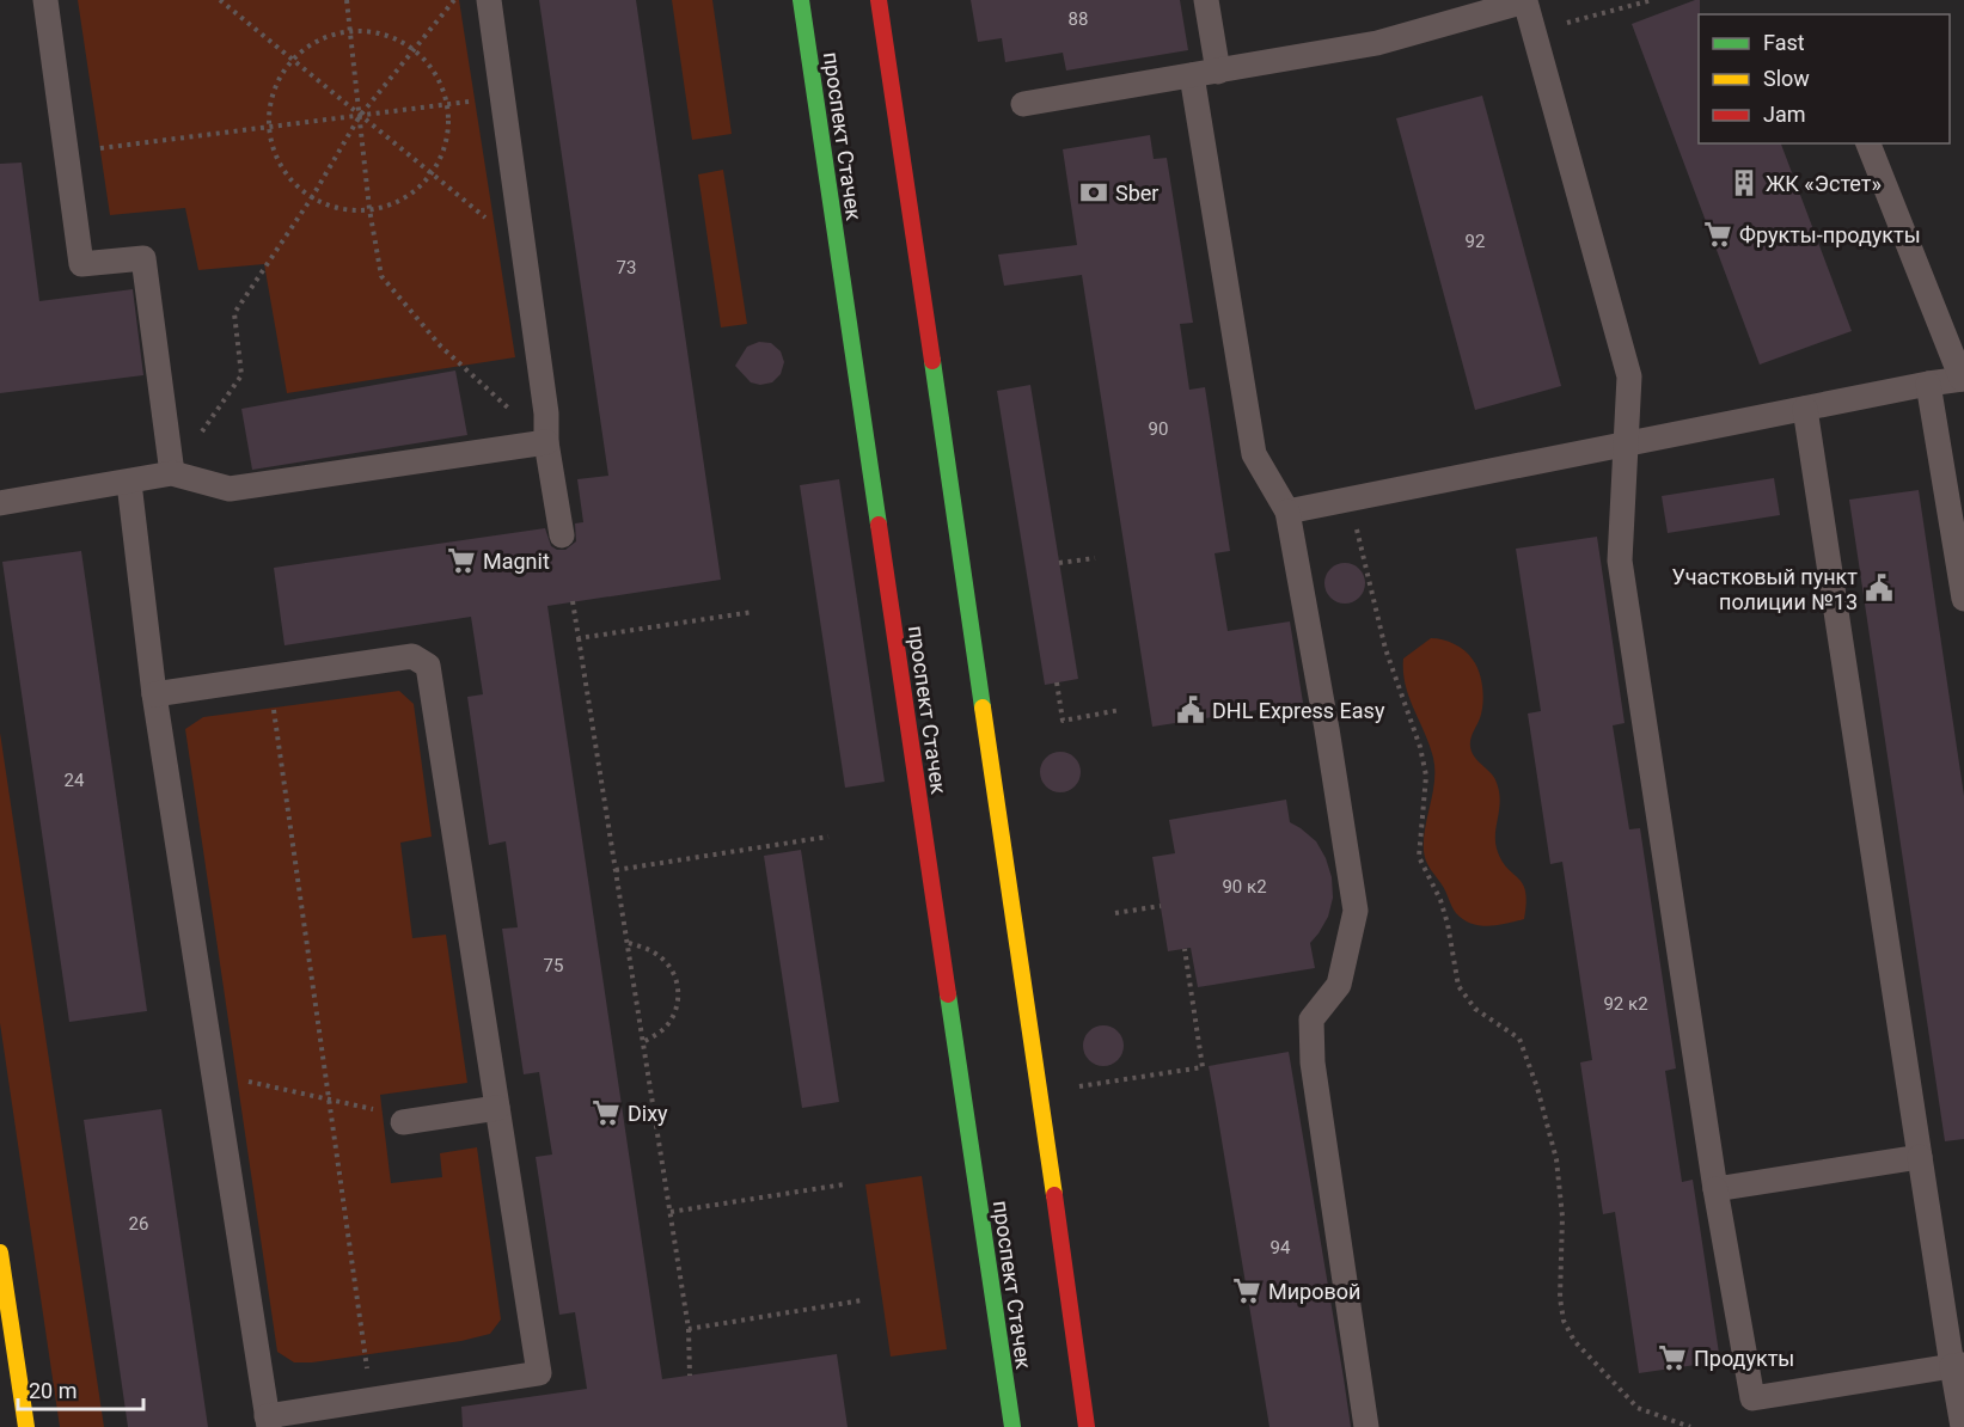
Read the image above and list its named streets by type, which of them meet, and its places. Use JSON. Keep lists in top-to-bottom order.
{
  "streets": {
    "main road": ["проспект Стачек"]
  },
  "places": {
    "building": ["ЖК «Эстет»"],
    "bank": ["Sber"],
    "supermarket": [
      "Фрукты-продукты",
      "Magnit",
      "Dixy",
      "Мировой",
      "Продукты"
    ],
    "public building": ["Участковый пункт полиции №13", "DHL Express Easy"]
  },
  "house_numbers": [
    "88",
    "92",
    "73",
    "90",
    "24",
    "90 к2",
    "75",
    "92 к2",
    "26",
    "94"
  ],
  "legend": ["Fast", "Slow", "Jam"],
  "scale_bar": "20 m"
}
